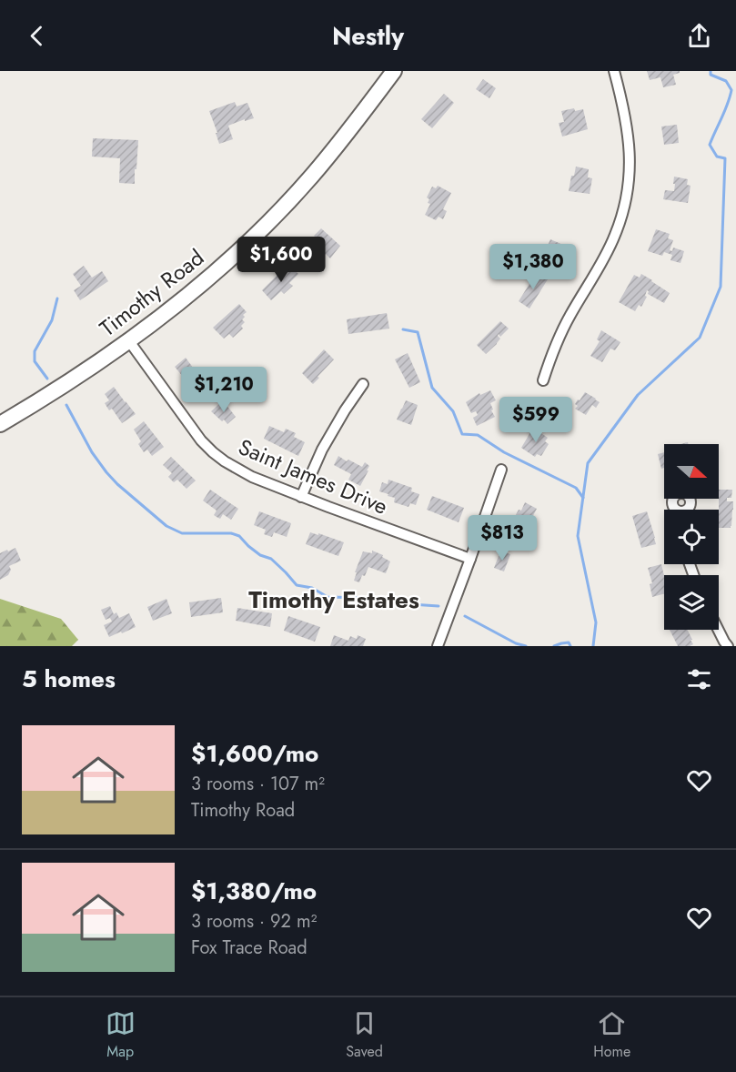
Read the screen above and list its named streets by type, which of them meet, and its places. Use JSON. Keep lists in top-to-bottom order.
{
  "streets": {
    "main road": ["Timothy Road"],
    "street": ["Saint James Drive"]
  },
  "crossings": [
    ["Timothy Road", "Saint James Drive"]
  ],
  "districts": ["Timothy Estates"],
  "north": "right",
  "page": {
    "header": "Nestly",
    "price": [
      "$1,600",
      "$1,380",
      "$1,210",
      "$599",
      "$813"
    ],
    "heading": "5 homes",
    "list": [
      {
        "name": "$1,600/mo",
        "note": "3 rooms · 107 m² · Timothy Road"
      },
      {
        "name": "$1,380/mo",
        "note": "3 rooms · 92 m² · Fox Trace Road"
      }
    ],
    "tabs": ["Map", "Saved", "Home"]
  }
}
